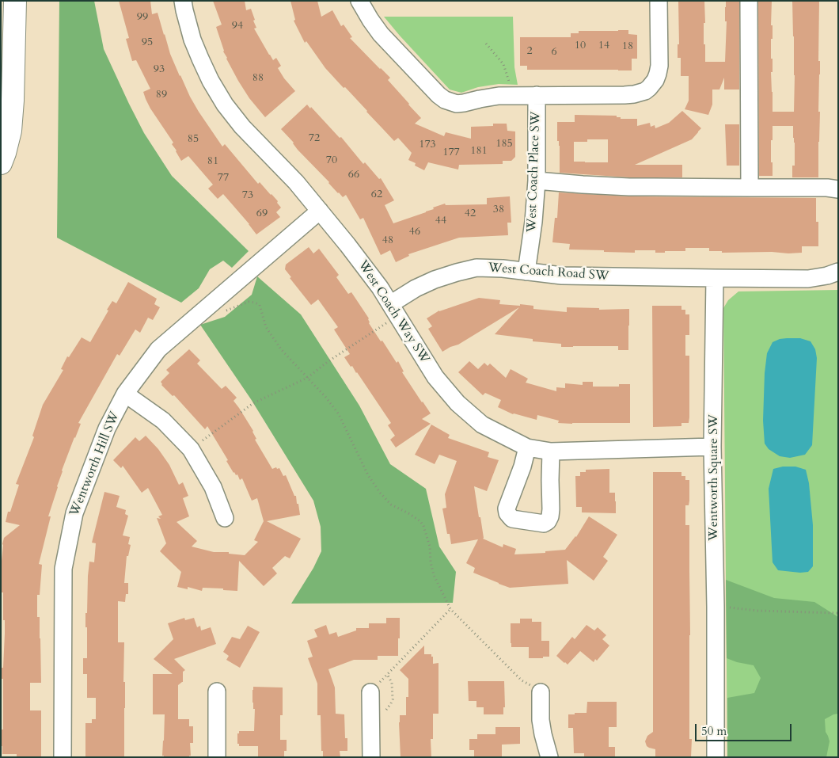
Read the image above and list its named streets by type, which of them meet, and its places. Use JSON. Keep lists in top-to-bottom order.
{
  "streets": {
    "street": [
      "West Coach Place SW",
      "West Coach Road SW",
      "West Coach Way SW",
      "Wentworth Hill SW",
      "Wentworth Square SW"
    ]
  },
  "crossings": [
    ["West Coach Place SW", "West Coach Road SW"],
    ["West Coach Road SW", "West Coach Way SW"],
    ["West Coach Road SW", "Wentworth Square SW"],
    ["West Coach Way SW", "Wentworth Hill SW"],
    ["West Coach Way SW", "Wentworth Square SW"]
  ],
  "house_numbers": [
    "99",
    "94",
    "95",
    "10",
    "14",
    "18",
    "2",
    "6",
    "93",
    "88",
    "89",
    "72",
    "85",
    "185",
    "173",
    "181",
    "177",
    "70",
    "81",
    "66",
    "77",
    "62",
    "73",
    "38",
    "69",
    "42",
    "44",
    "46",
    "48"
  ],
  "scale_bar": "50 m"
}
